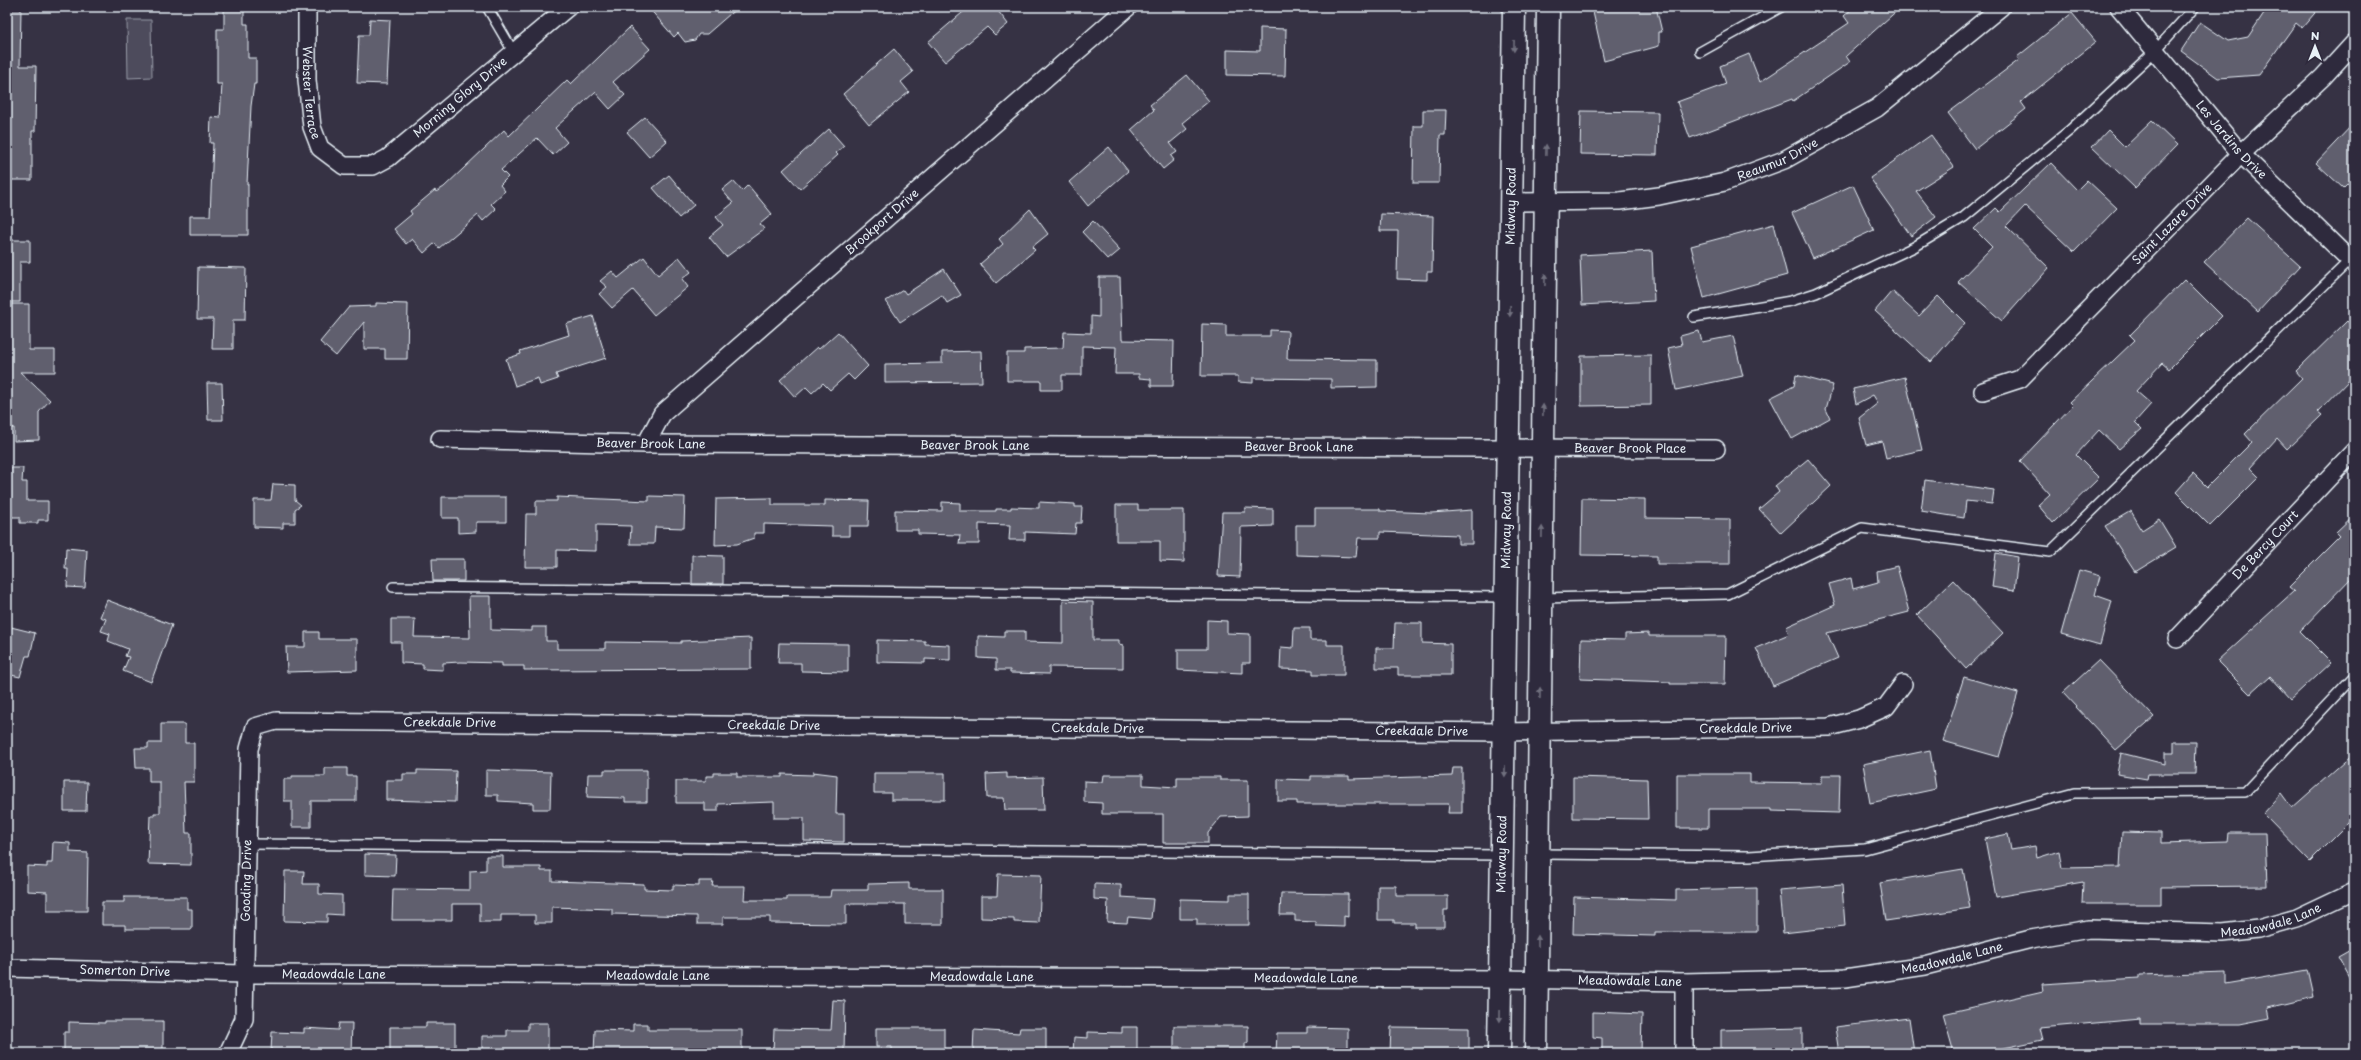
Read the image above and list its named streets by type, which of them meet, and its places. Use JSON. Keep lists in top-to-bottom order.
{
  "streets": {
    "main road": ["Midway Road"],
    "street": [
      "Webster Terrace",
      "Morning Glory Drive",
      "Les Jardins Drive",
      "Reaumur Drive",
      "Brookport Drive",
      "Saint Lazare Drive",
      "Beaver Brook Lane",
      "Beaver Brook Place",
      "De Bercy Court",
      "Creekdale Drive",
      "Gooding Drive",
      "Meadowdale Lane",
      "Somerton Drive"
    ]
  },
  "crossings": [
    ["Webster Terrace", "Morning Glory Drive"],
    ["Les Jardins Drive", "Saint Lazare Drive"],
    ["Reaumur Drive", "Midway Road"],
    ["Midway Road", "Beaver Brook Lane"],
    ["Midway Road", "Creekdale Drive"],
    ["Midway Road", "Meadowdale Lane"],
    ["Brookport Drive", "Beaver Brook Lane"],
    ["Beaver Brook Lane", "Beaver Brook Place"],
    ["Creekdale Drive", "Gooding Drive"],
    ["Gooding Drive", "Meadowdale Lane"],
    ["Gooding Drive", "Somerton Drive"],
    ["Meadowdale Lane", "Somerton Drive"]
  ],
  "north": "top"
}
